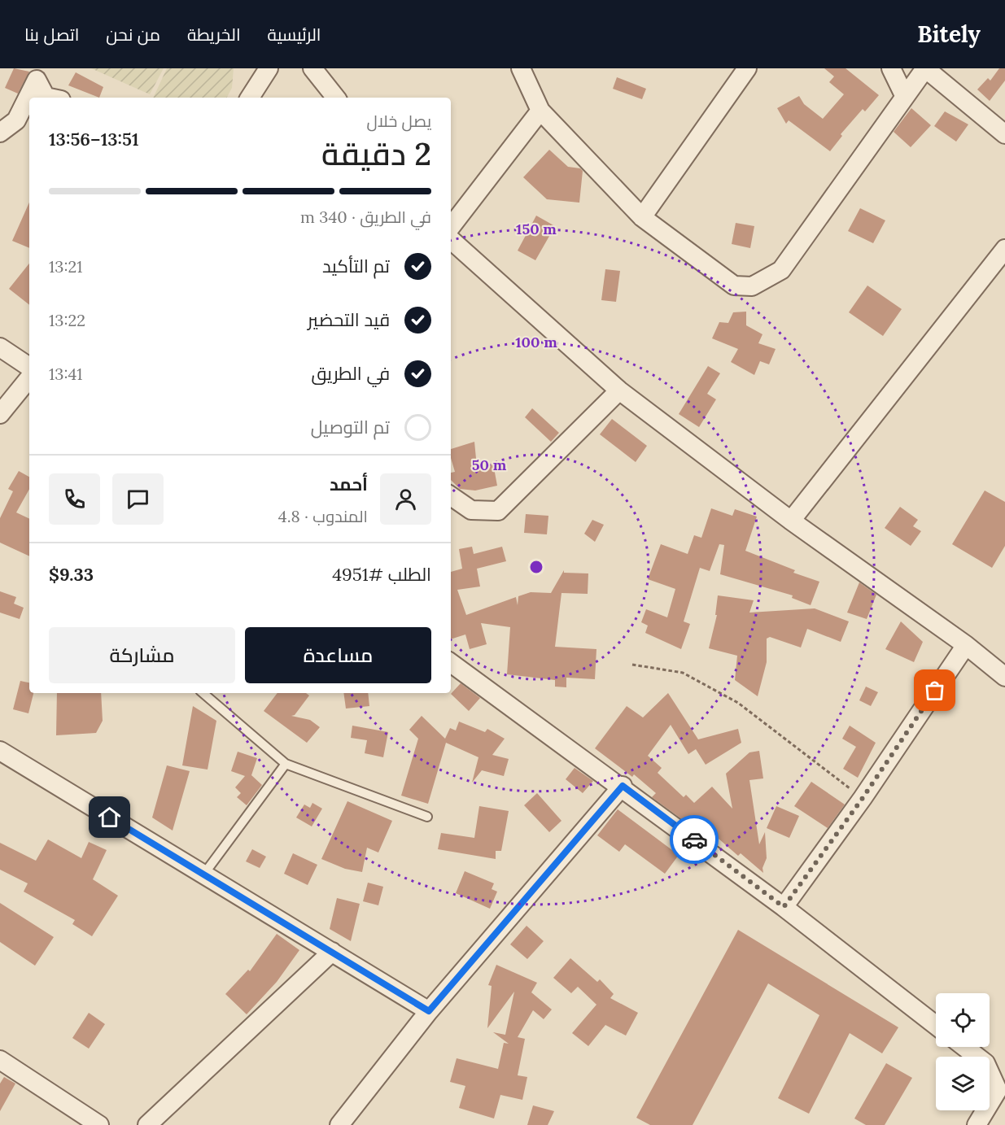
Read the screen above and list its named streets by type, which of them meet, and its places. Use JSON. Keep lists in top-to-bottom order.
{
  "page": {
    "header": "Bitely",
    "nav": [
      "الرئيسية",
      "الخريطة",
      "من نحن",
      "اتصل بنا"
    ],
    "heading": ["2 دقيقة", "يصل خلال", "13:51–13:56"],
    "panel": [
      "أحمد",
      "المندوب · 4.8",
      "الطلب #4951",
      "$9.33"
    ],
    "bar": "في الطريق · 340 m",
    "list": [
      ["تم التأكيد", "13:21"],
      ["قيد التحضير", "13:22"],
      ["في الطريق", "13:41"],
      "تم التوصيل"
    ],
    "buttons": ["مساعدة", "مشاركة"]
  },
  "rings": ["150 m", "100 m", "50 m"]
}
